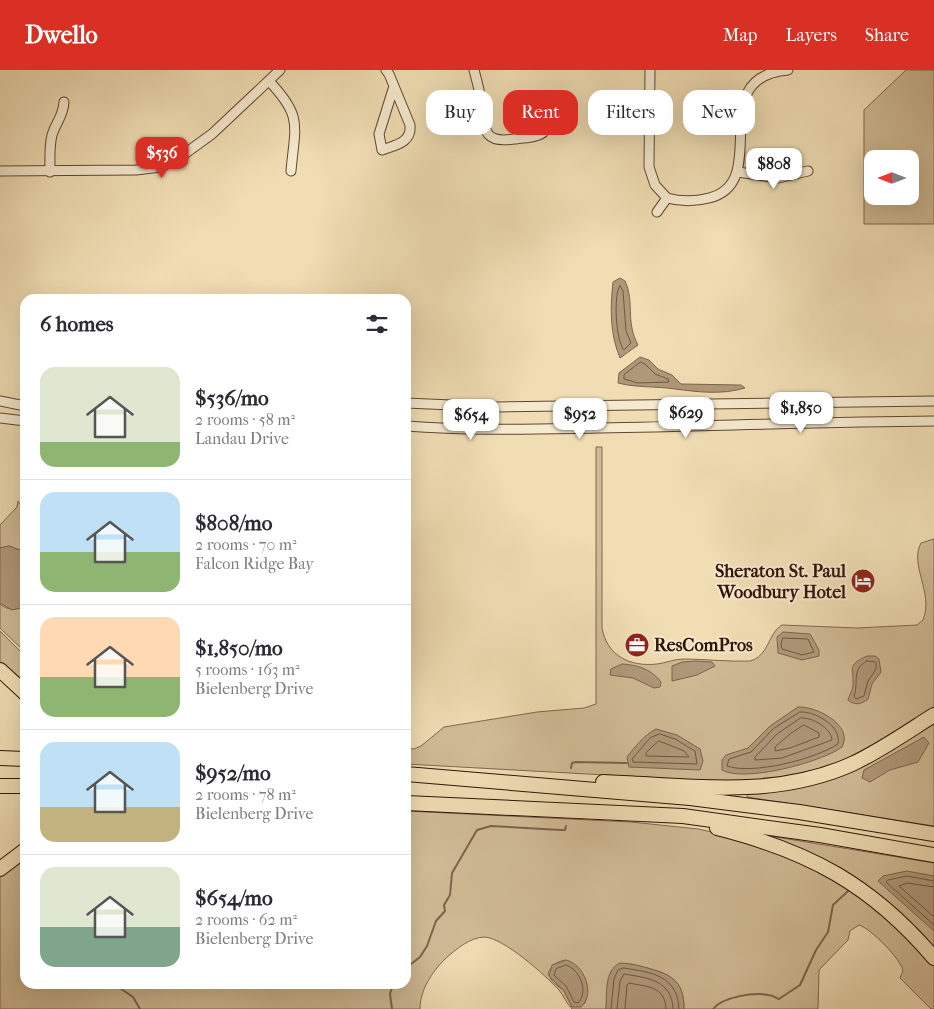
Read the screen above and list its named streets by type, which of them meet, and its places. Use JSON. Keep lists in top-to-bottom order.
{
  "places": {
    "hotel": ["Sheraton St. Paul Woodbury Hotel"],
    "office": ["ResComPros"]
  },
  "north": "left",
  "page": {
    "header": "Dwello",
    "nav": ["Map", "Layers", "Share"],
    "chip": [
      "Buy",
      "Rent",
      "Filters",
      "New"
    ],
    "price": [
      "$536",
      "$808",
      "$1,850",
      "$629",
      "$952",
      "$654"
    ],
    "heading": "6 homes",
    "list": [
      {
        "name": "$536/mo",
        "note": "2 rooms · 58 m² · Landau Drive"
      },
      {
        "name": "$808/mo",
        "note": "2 rooms · 70 m² · Falcon Ridge Bay"
      },
      {
        "name": "$1,850/mo",
        "note": "5 rooms · 163 m² · Bielenberg Drive"
      },
      {
        "name": "$952/mo",
        "note": "2 rooms · 78 m² · Bielenberg Drive"
      },
      {
        "name": "$654/mo",
        "note": "2 rooms · 62 m² · Bielenberg Drive"
      }
    ]
  }
}
